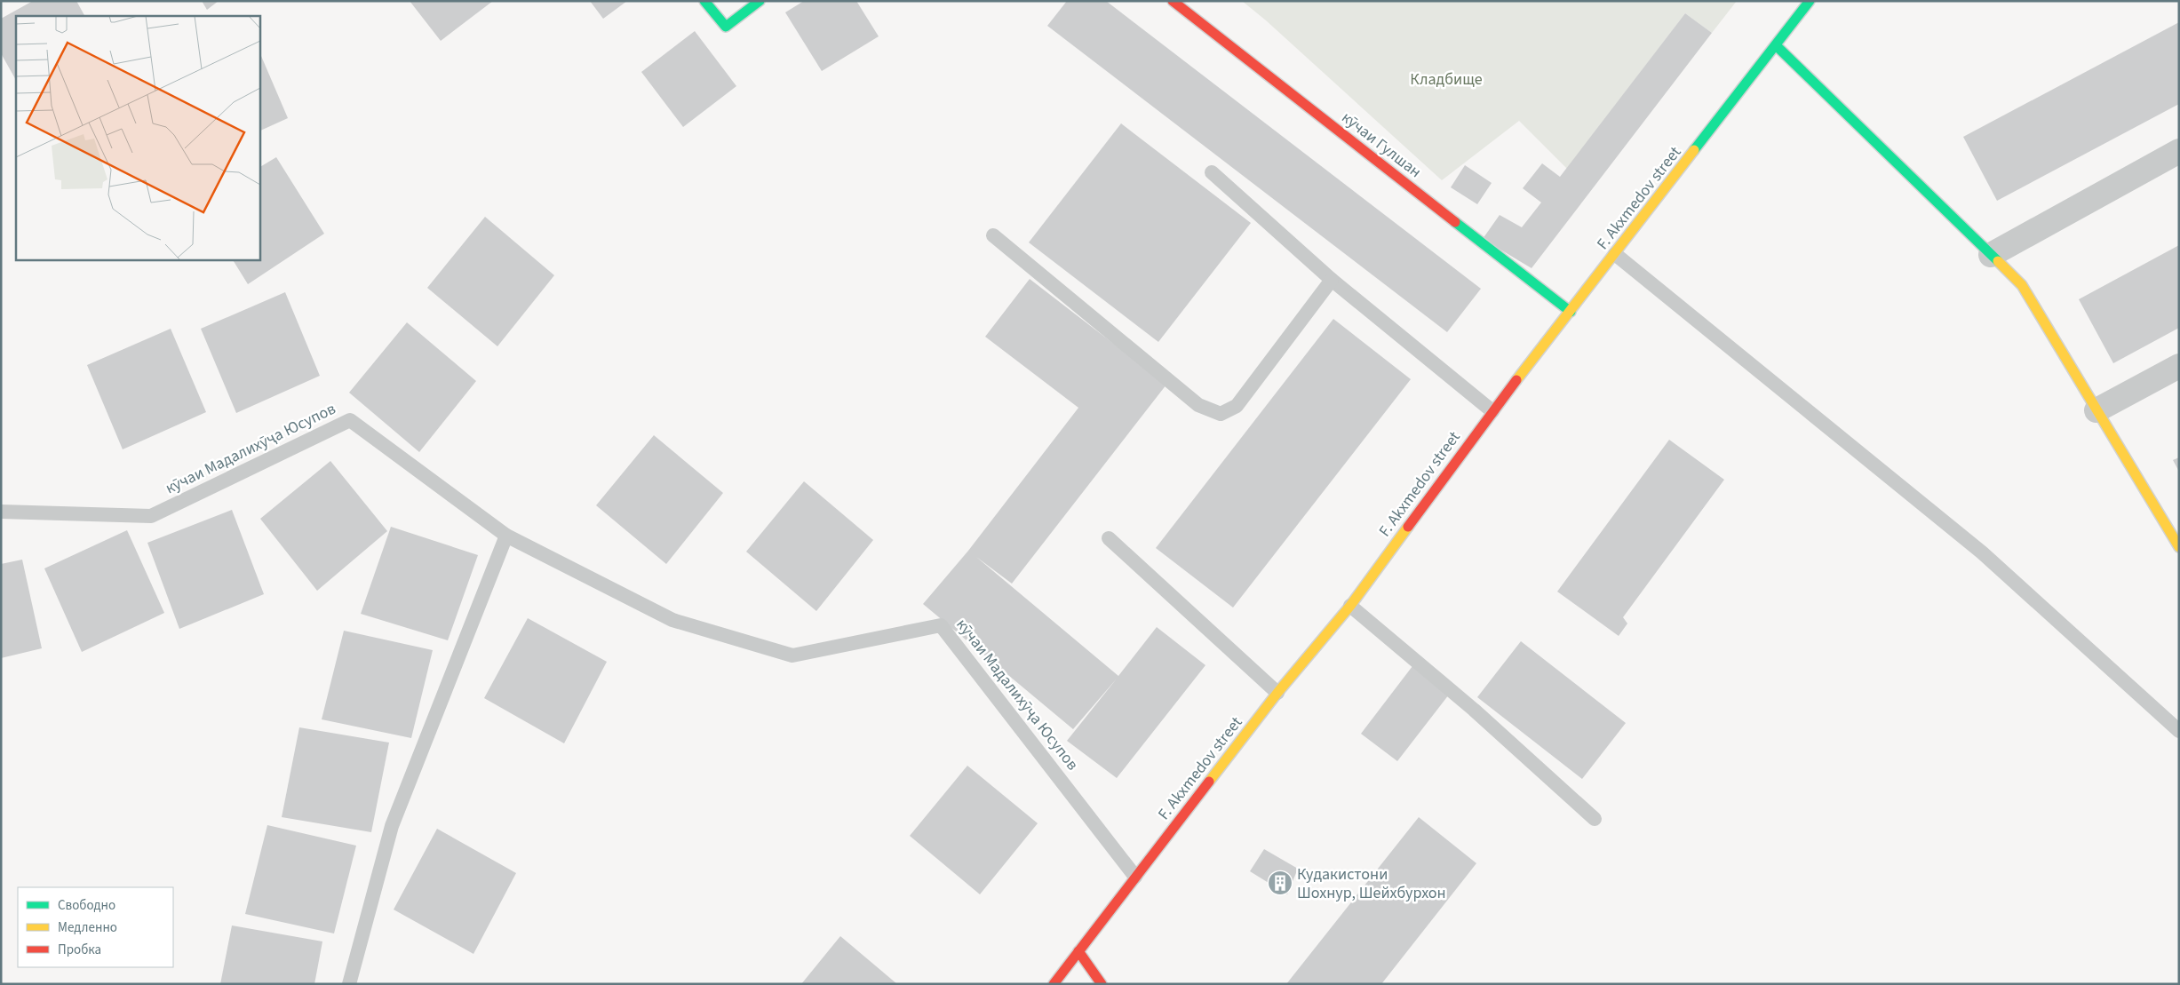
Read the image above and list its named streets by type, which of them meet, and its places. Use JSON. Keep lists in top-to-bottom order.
{
  "streets": {
    "street": ["кӯчаи Гулшан", "F. Akxmedov street"],
    "lane": ["кӯчаи Мадалихӯҷа Юсупов"]
  },
  "crossings": [
    ["кӯчаи Гулшан", "F. Akxmedov street"],
    ["F. Akxmedov street", "кӯчаи Мадалихӯҷа Юсупов"]
  ],
  "parks": ["Кладбище"],
  "places": {
    "building": ["Кудакистони Шохнур, Шейхбурхон"]
  },
  "legend": ["Свободно", "Медленно", "Пробка"]
}
